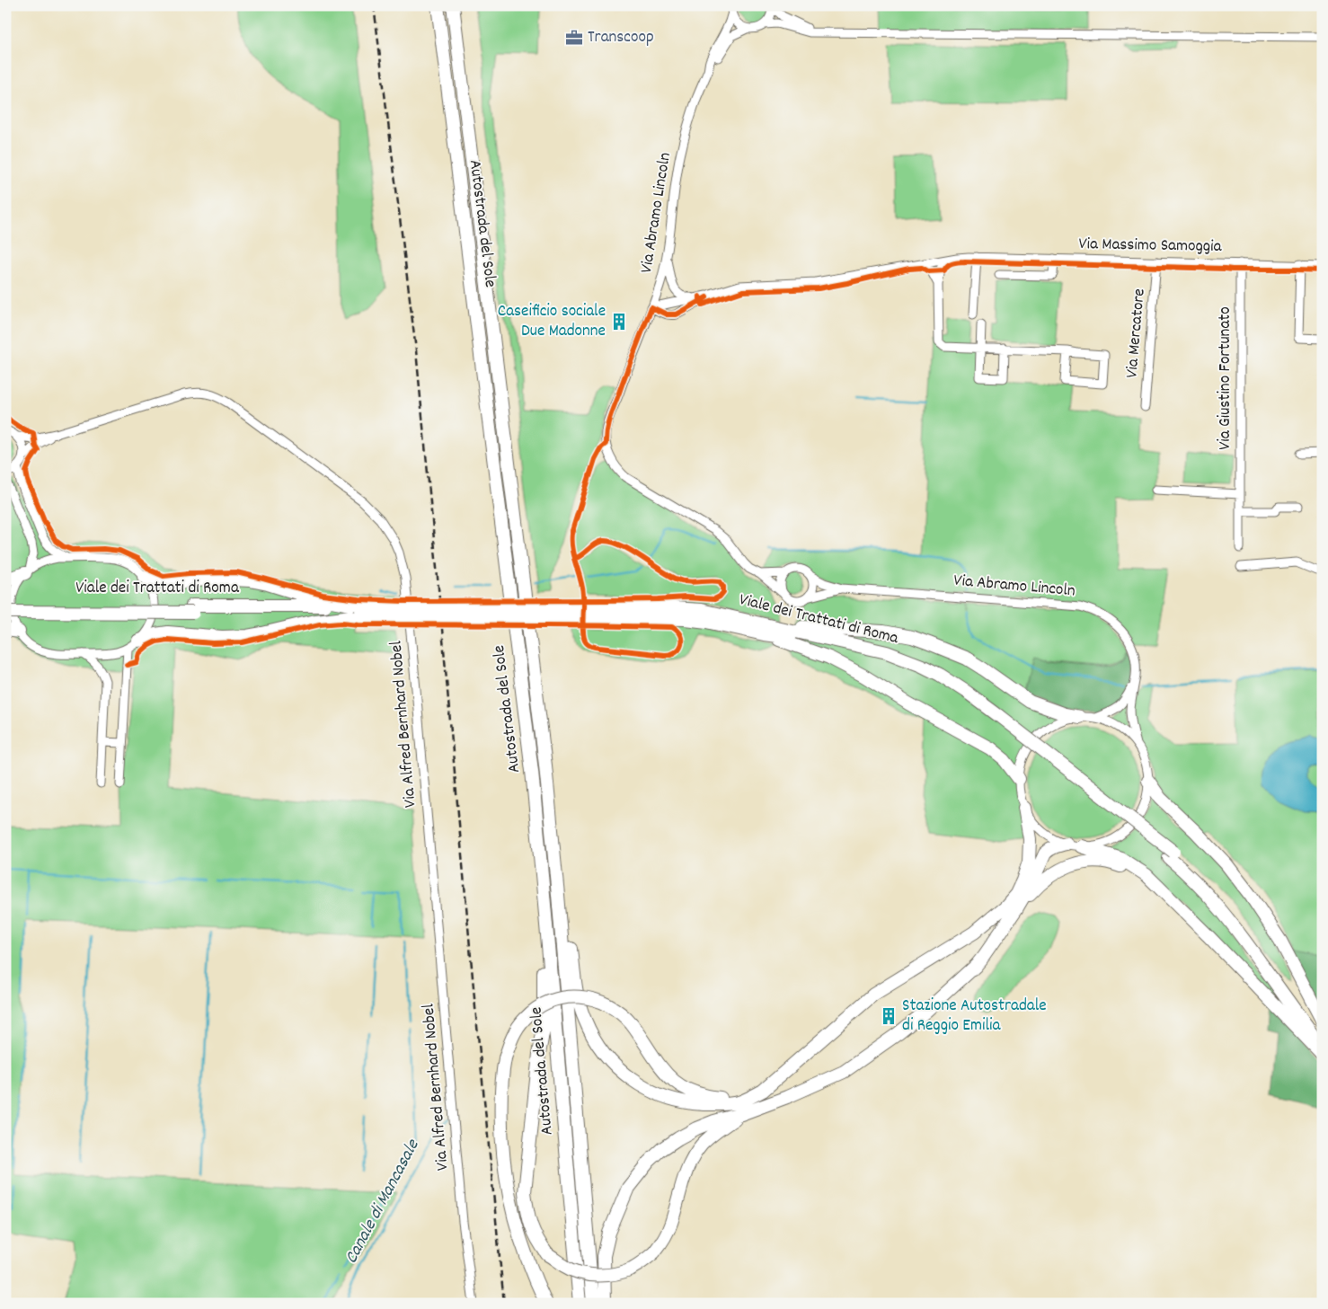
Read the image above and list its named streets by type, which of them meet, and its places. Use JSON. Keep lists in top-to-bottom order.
{
  "streets": {
    "highway": ["Autostrada del Sole", "Viale dei Trattati di Roma"],
    "street": [
      "Via Abramo Lincoln",
      "Via Massimo Samoggia",
      "Via Mercatore",
      "Via Giustino Fortunato",
      "Via Alfred Bernhard Nobel"
    ]
  },
  "crossings": [
    ["Via Abramo Lincoln", "Via Massimo Samoggia"],
    ["Via Massimo Samoggia", "Via Mercatore"],
    ["Via Massimo Samoggia", "Via Giustino Fortunato"]
  ],
  "water": ["Canale di Mancasale"],
  "places": {
    "office": ["Transcoop"],
    "building": ["Caseificio sociale Due Madonne", "Stazione Autostradale di Reggio Emilia"]
  }
}
